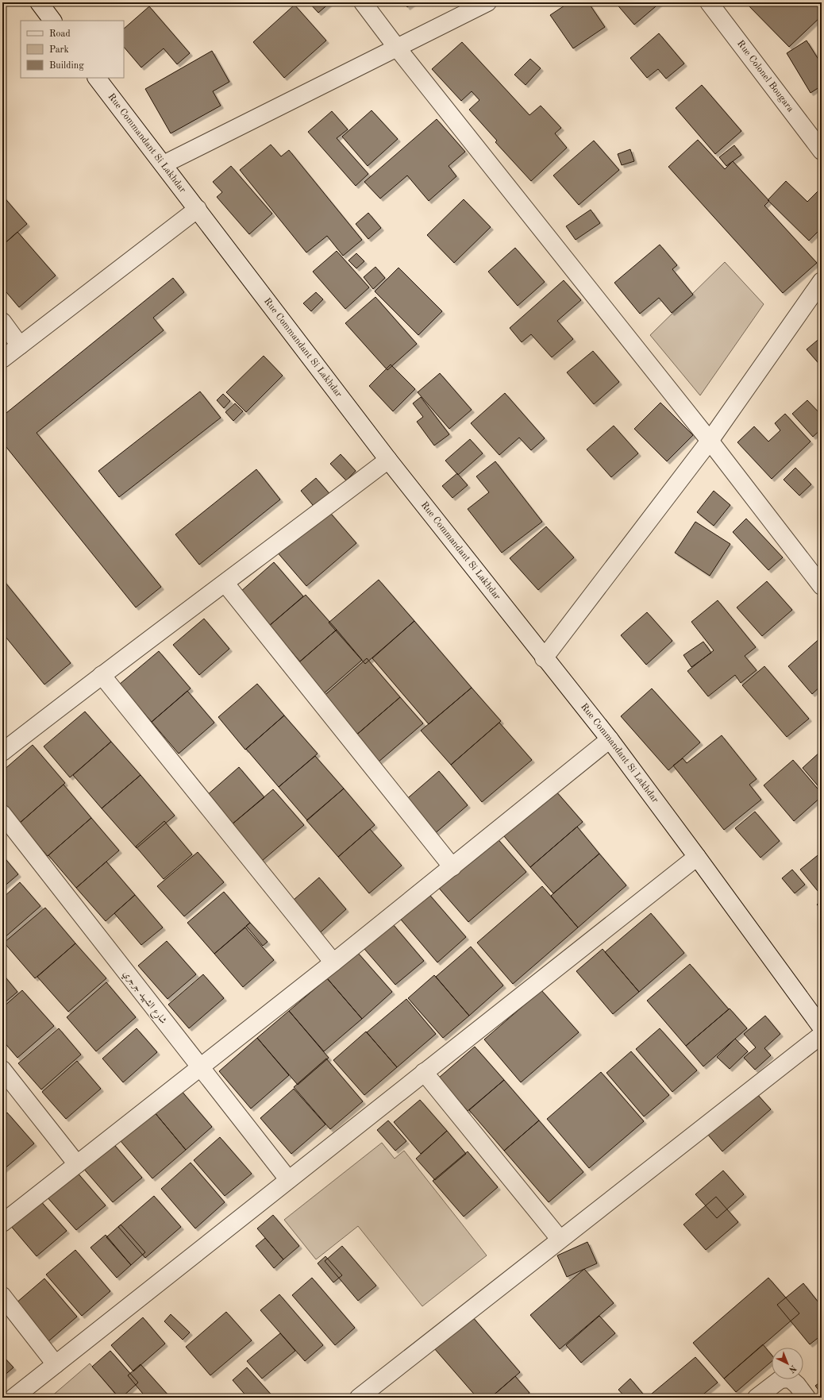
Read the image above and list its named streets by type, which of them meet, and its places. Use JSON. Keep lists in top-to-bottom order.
{
  "streets": {
    "street": ["Rue Colonel Bougara", "Rue Commandant Si Lakhdar", "شارع الشهيد جرجري"]
  },
  "legend": ["Road", "Park", "Building"],
  "north": "bottom right"
}
